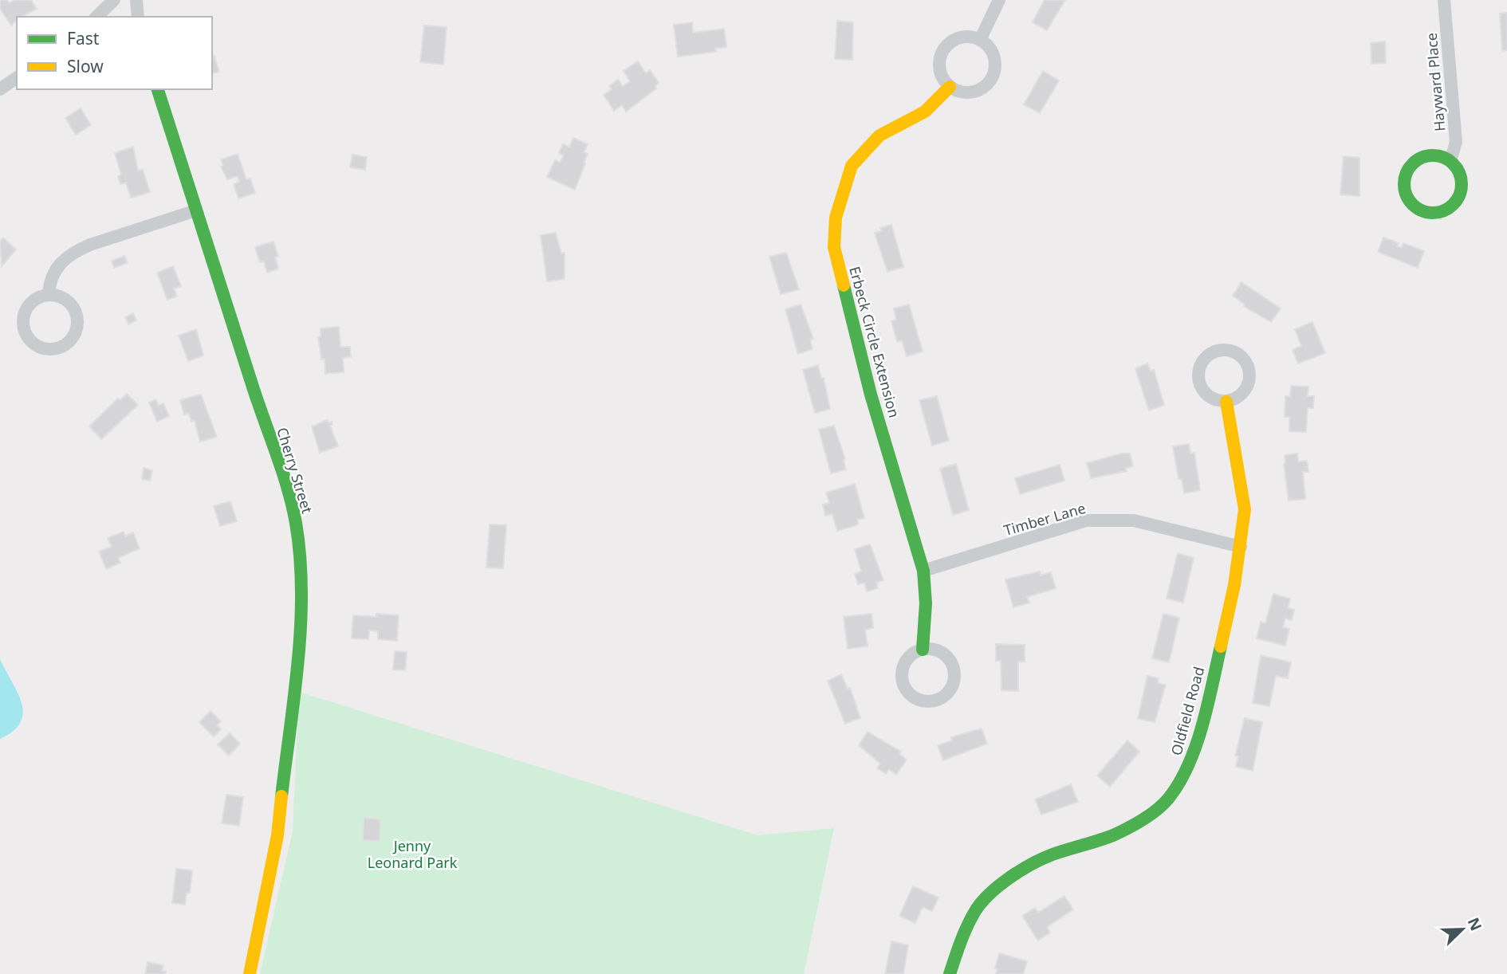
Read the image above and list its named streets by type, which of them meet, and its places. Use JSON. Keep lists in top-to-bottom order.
{
  "streets": {
    "street": [
      "Hayward Place",
      "Erbeck Circle Extension",
      "Cherry Street",
      "Timber Lane",
      "Oldfield Road"
    ]
  },
  "crossings": [
    ["Erbeck Circle Extension", "Timber Lane"],
    ["Timber Lane", "Oldfield Road"]
  ],
  "parks": ["Jenny Leonard Park"],
  "legend": ["Fast", "Slow"],
  "north": "top right"
}
